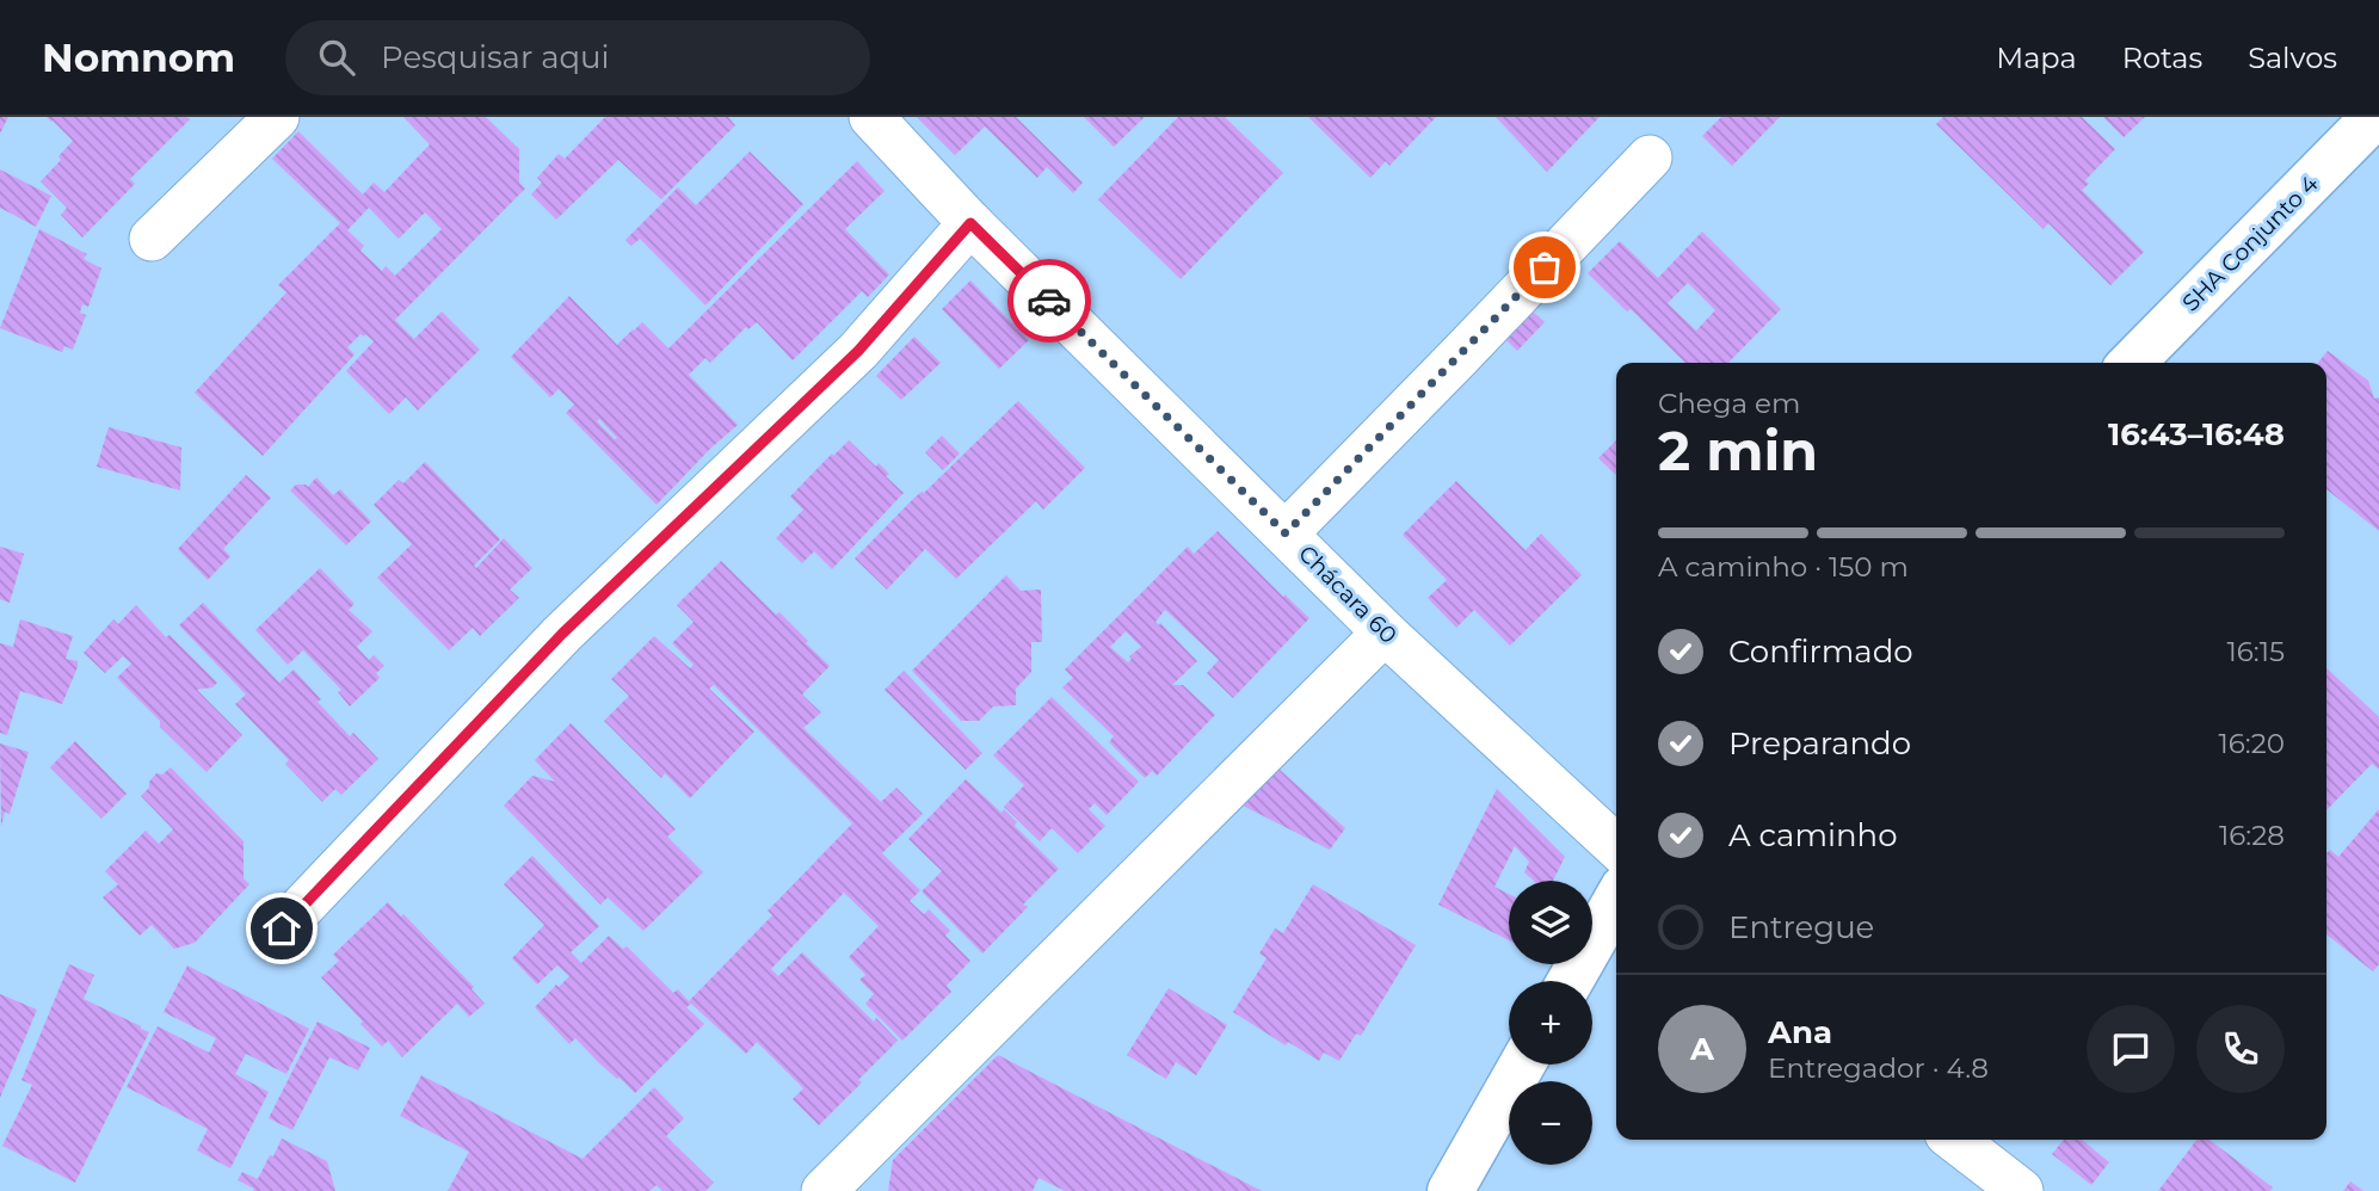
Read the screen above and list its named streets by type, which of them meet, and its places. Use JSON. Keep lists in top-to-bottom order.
{
  "streets": {
    "street": ["SHA Conjunto 4", "Chácara 60"]
  },
  "page": {
    "header": "Nomnom",
    "search": "Pesquisar aqui",
    "nav": ["Mapa", "Rotas", "Salvos"],
    "heading": ["2 min", "Chega em", "16:43–16:48"],
    "panel": ["Ana", "Entregador · 4.8"],
    "bar": "A caminho · 150 m",
    "list": [
      ["Confirmado", "16:15"],
      ["Preparando", "16:20"],
      ["A caminho", "16:28"],
      "Entregue"
    ],
    "map_buttons": ["+", "−"],
    "round": "A"
  }
}
